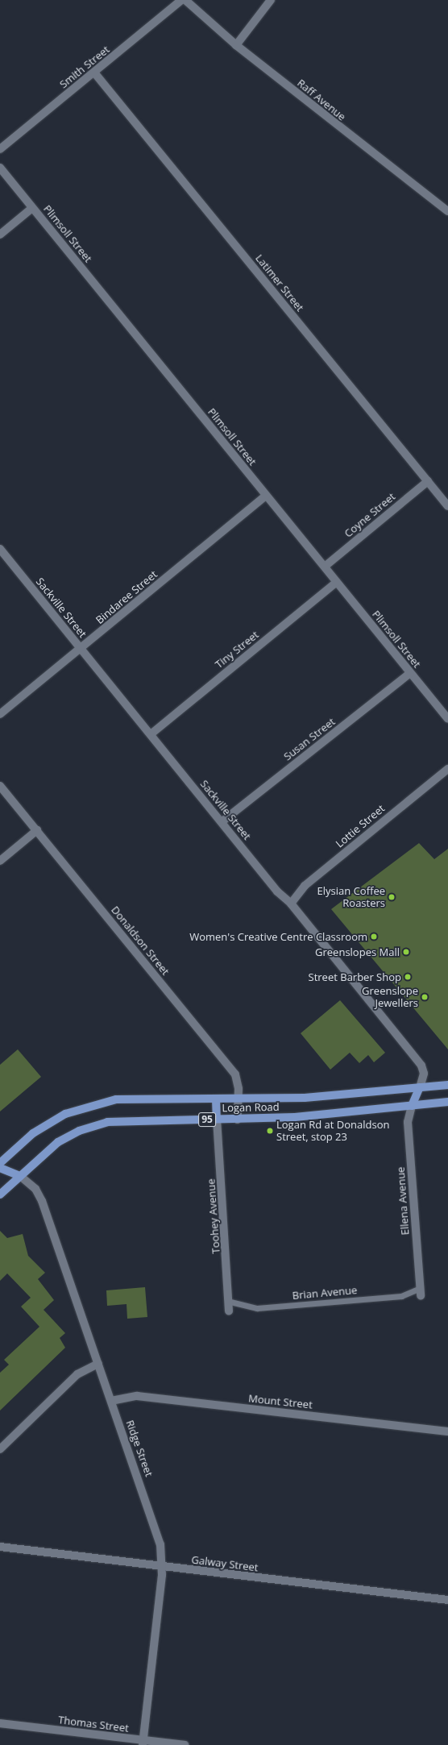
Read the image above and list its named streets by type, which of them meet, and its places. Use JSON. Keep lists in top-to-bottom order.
{
  "streets": {
    "main road": ["Logan Road", "95"],
    "street": [
      "Smith Street",
      "Raff Avenue",
      "Plimsoll Street",
      "Latimer Street",
      "Coyne Street",
      "Bindaree Street",
      "Sackville Street",
      "Tiny Street",
      "Susan Street",
      "Lottie Street",
      "Donaldson Street",
      "Ellena Avenue",
      "Toohey Avenue",
      "Mount Street",
      "Ridge Street",
      "Galway Street",
      "Thomas Street"
    ],
    "lane": ["Brian Avenue"]
  },
  "crossings": [
    ["Smith Street", "Latimer Street"],
    ["Plimsoll Street", "Coyne Street"],
    ["Plimsoll Street", "Bindaree Street"],
    ["Plimsoll Street", "Tiny Street"],
    ["Plimsoll Street", "Susan Street"],
    ["Latimer Street", "Coyne Street"],
    ["Bindaree Street", "Sackville Street"],
    ["Sackville Street", "Tiny Street"],
    ["Sackville Street", "Susan Street"],
    ["Sackville Street", "Lottie Street"],
    ["Sackville Street", "Logan Road"],
    ["Donaldson Street", "Logan Road"],
    ["Logan Road", "Ellena Avenue"],
    ["Logan Road", "Toohey Avenue"],
    ["Logan Road", "Ridge Street"],
    ["Ellena Avenue", "Brian Avenue"],
    ["Toohey Avenue", "Brian Avenue"],
    ["Mount Street", "Ridge Street"],
    ["Ridge Street", "Galway Street"],
    ["Ridge Street", "Thomas Street"]
  ],
  "places": [
    "Elysian Coffee Roasters",
    "Women's Creative Centre Classroom",
    "Greenslopes Mall",
    "Street Barber Shop",
    "Greenslope Jewellers",
    "Logan Rd at Donaldson Street, stop 23"
  ]
}
